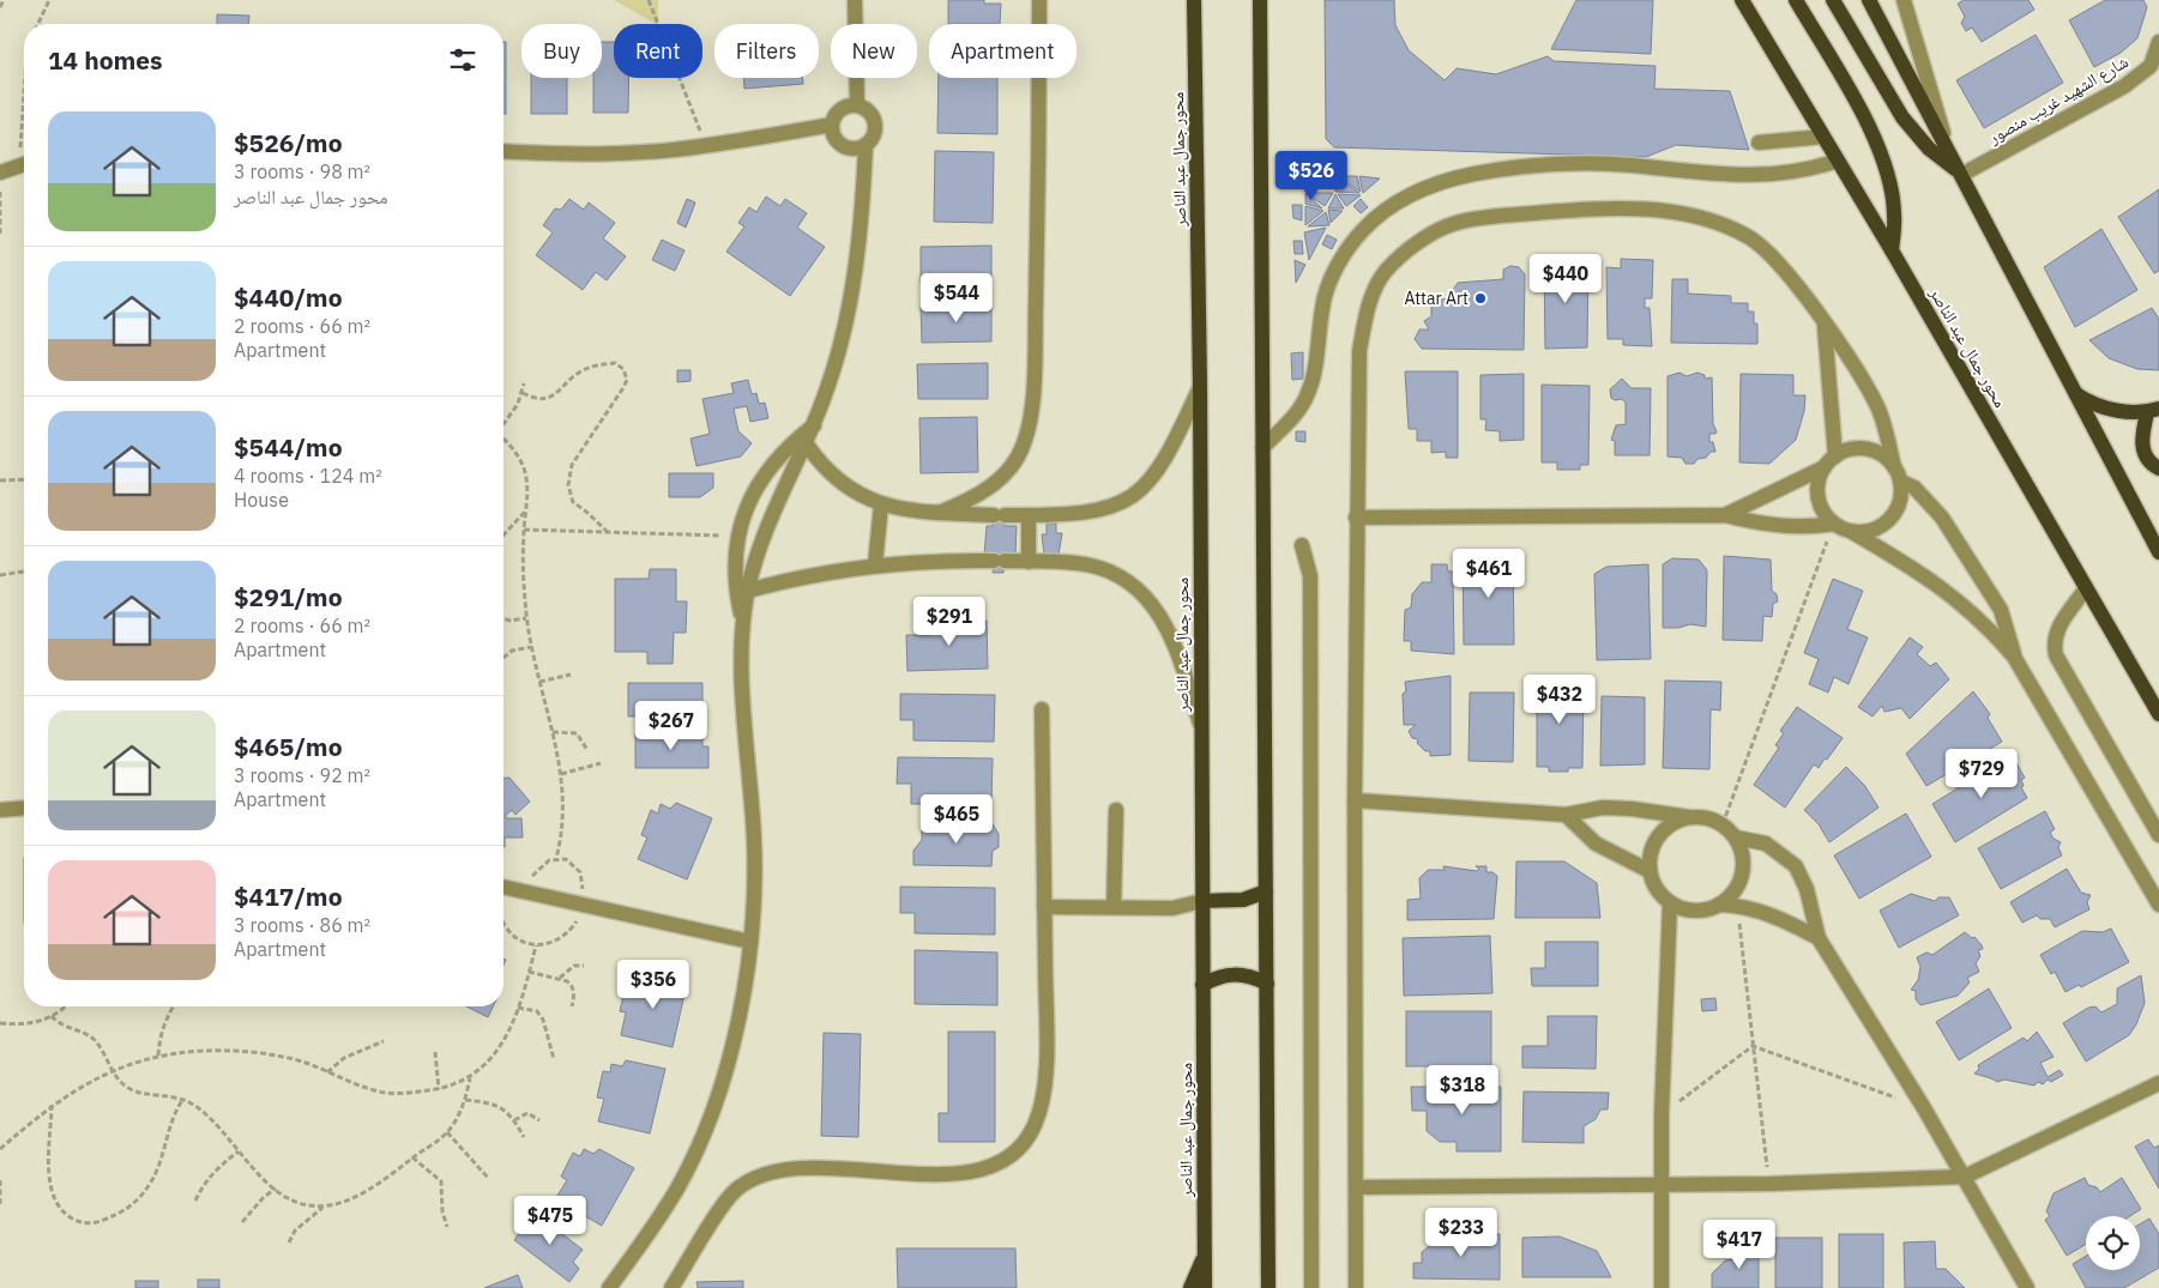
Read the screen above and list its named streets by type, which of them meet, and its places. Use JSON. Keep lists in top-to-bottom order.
{
  "streets": {
    "main road": ["محور جمال عبد الناصر"],
    "street": ["شارع الشهيد غريب منصور"]
  },
  "places": ["Attar Art"],
  "page": {
    "chip": [
      "Buy",
      "Rent",
      "Filters",
      "New",
      "Apartment"
    ],
    "heading": "14 homes",
    "list": [
      {
        "name": "$526/mo",
        "note": "3 rooms · 98 m² · محور جمال عبد الناصر"
      },
      {
        "name": "$440/mo",
        "note": "2 rooms · 66 m² · Apartment"
      },
      {
        "name": "$544/mo",
        "note": "4 rooms · 124 m² · House"
      },
      {
        "name": "$291/mo",
        "note": "2 rooms · 66 m² · Apartment"
      },
      {
        "name": "$465/mo",
        "note": "3 rooms · 92 m² · Apartment"
      },
      {
        "name": "$417/mo",
        "note": "3 rooms · 86 m² · Apartment"
      }
    ],
    "price": [
      "$526",
      "$440",
      "$544",
      "$461",
      "$291",
      "$432",
      "$267",
      "$729",
      "$465",
      "$356",
      "$318",
      "$475",
      "$233",
      "$417"
    ]
  }
}
